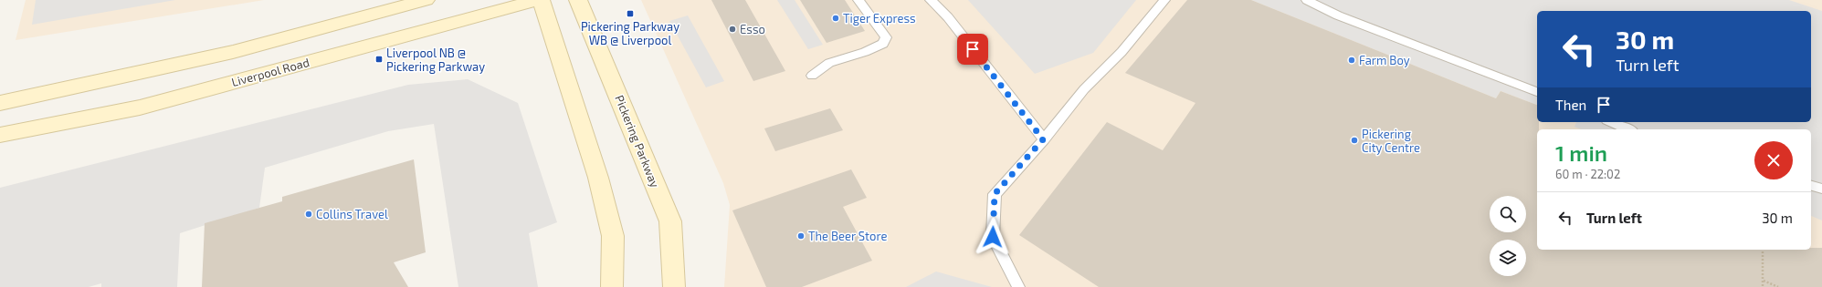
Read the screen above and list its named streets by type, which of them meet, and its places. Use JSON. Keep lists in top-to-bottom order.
{
  "streets": {
    "main road": ["Liverpool Road", "Pickering Parkway"]
  },
  "places": {
    "transit": ["Pickering Parkway WB @ Liverpool", "Liverpool NB @ Pickering Parkway"],
    "other": [
      "Tiger Express",
      "Esso",
      "Farm Boy",
      "Pickering City Centre",
      "Collins Travel",
      "The Beer Store"
    ]
  },
  "page": {
    "turn": ["30 m", "Turn left"],
    "then": "Then",
    "heading": ["1 min", "60 m · 22:02"],
    "list": [
      {
        "name": "Turn left",
        "value": "30 m"
      }
    ]
  }
}
